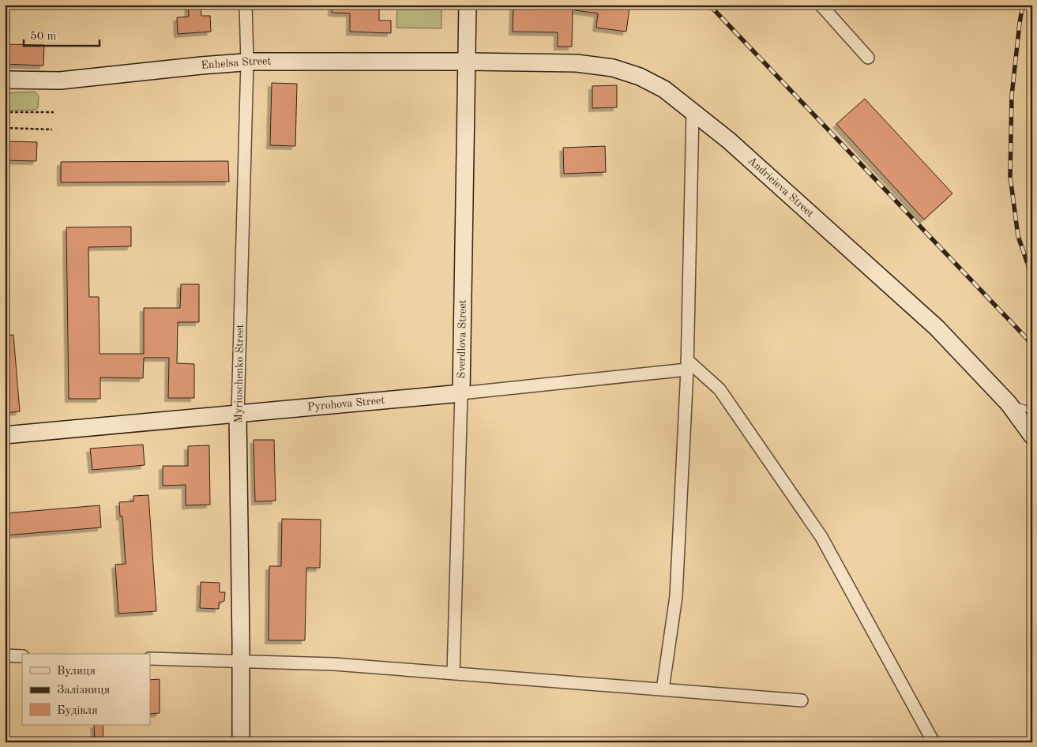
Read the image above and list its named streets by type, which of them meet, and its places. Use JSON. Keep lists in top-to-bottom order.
{
  "streets": {
    "street": [
      "Enhelsa Street",
      "Andrieieva Street",
      "Sverdlova Street",
      "Myriuschenko Street",
      "Pyrohova Street"
    ]
  },
  "crossings": [
    ["Enhelsa Street", "Andrieieva Street"],
    ["Enhelsa Street", "Sverdlova Street"],
    ["Enhelsa Street", "Myriuschenko Street"],
    ["Andrieieva Street", "Sverdlova Street"],
    ["Sverdlova Street", "Pyrohova Street"],
    ["Myriuschenko Street", "Pyrohova Street"]
  ],
  "legend": ["Вулиця", "Залізниця", "Будівля"],
  "scale_bar": "50 m"
}
